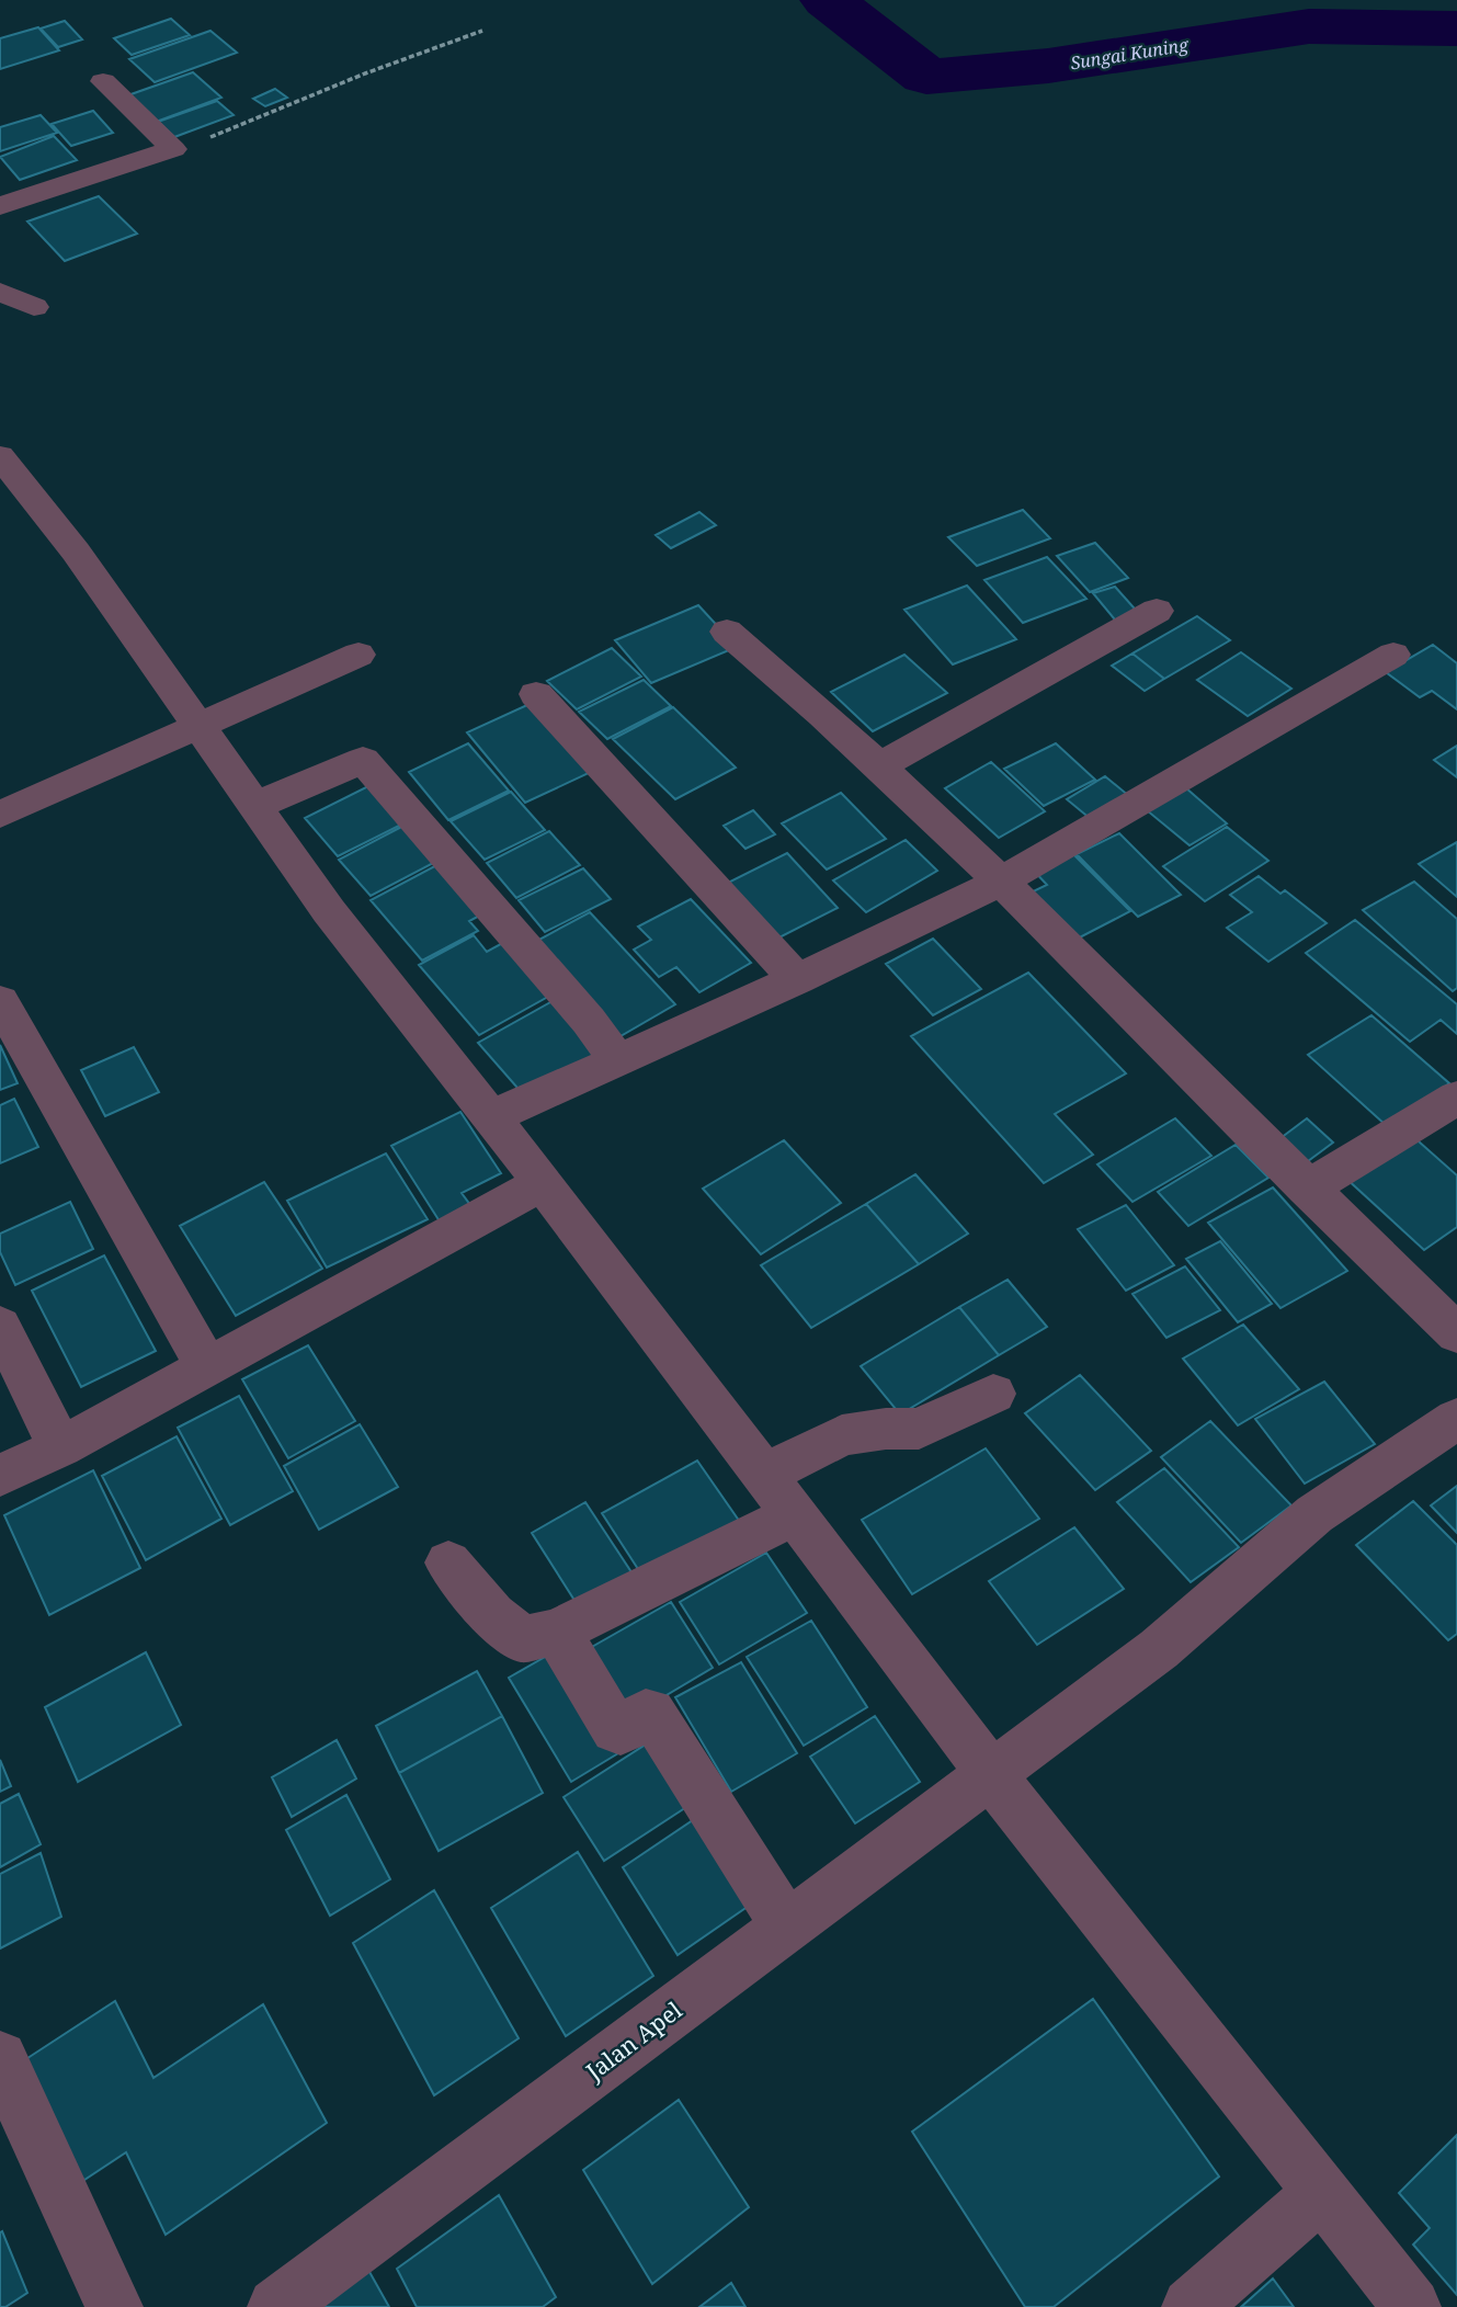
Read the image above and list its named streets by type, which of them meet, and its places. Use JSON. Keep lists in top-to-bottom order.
{
  "streets": {
    "street": ["Jalan Apel"]
  },
  "water": ["Sungai Kuning"]
}
